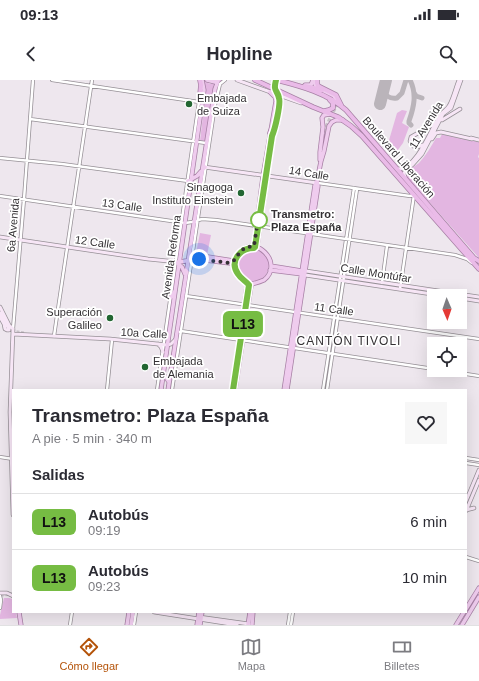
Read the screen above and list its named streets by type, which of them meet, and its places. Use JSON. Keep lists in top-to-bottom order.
{
  "streets": {
    "highway": ["Boulevard Liberación"],
    "main road": [
      "11 Avenida",
      "14 Calle",
      "6a Avenida",
      "12 Calle",
      "Avenida Reforma",
      "Calle Montúfar",
      "10a Calle"
    ],
    "street": ["13 Calle", "11 Calle"]
  },
  "crossings": [
    ["11 Avenida", "Boulevard Liberación"],
    ["Boulevard Liberación", "14 Calle"],
    ["Boulevard Liberación", "13 Calle"],
    ["14 Calle", "Avenida Reforma"],
    ["13 Calle", "6a Avenida"],
    ["13 Calle", "Avenida Reforma"],
    ["6a Avenida", "12 Calle"],
    ["6a Avenida", "10a Calle"],
    ["12 Calle", "Avenida Reforma"],
    ["12 Calle", "Calle Montúfar"],
    ["Avenida Reforma", "10a Calle"]
  ],
  "districts": ["CANTÓN TIVOLI"],
  "places": [
    "Embajada de Suiza",
    "Sinagoga Instituto Einstein",
    "Transmetro: Plaza España",
    "Superación Galileo",
    "Embajada de Alemania"
  ],
  "lines": ["bus line L13"],
  "north": "bottom",
  "page": {
    "status": "09:13",
    "header": "Hopline",
    "on_map": "L13",
    "heading": [
      ["Transmetro: Plaza España", "A pie · 5 min · 340 m"],
      "Salidas"
    ],
    "list": [
      {
        "mark": "L13",
        "name": "Autobús",
        "note": "09:19",
        "value": "6 min"
      },
      {
        "mark": "L13",
        "name": "Autobús",
        "note": "09:23",
        "value": "10 min"
      }
    ],
    "tabs": ["Cómo llegar", "Mapa", "Billetes"]
  }
}
